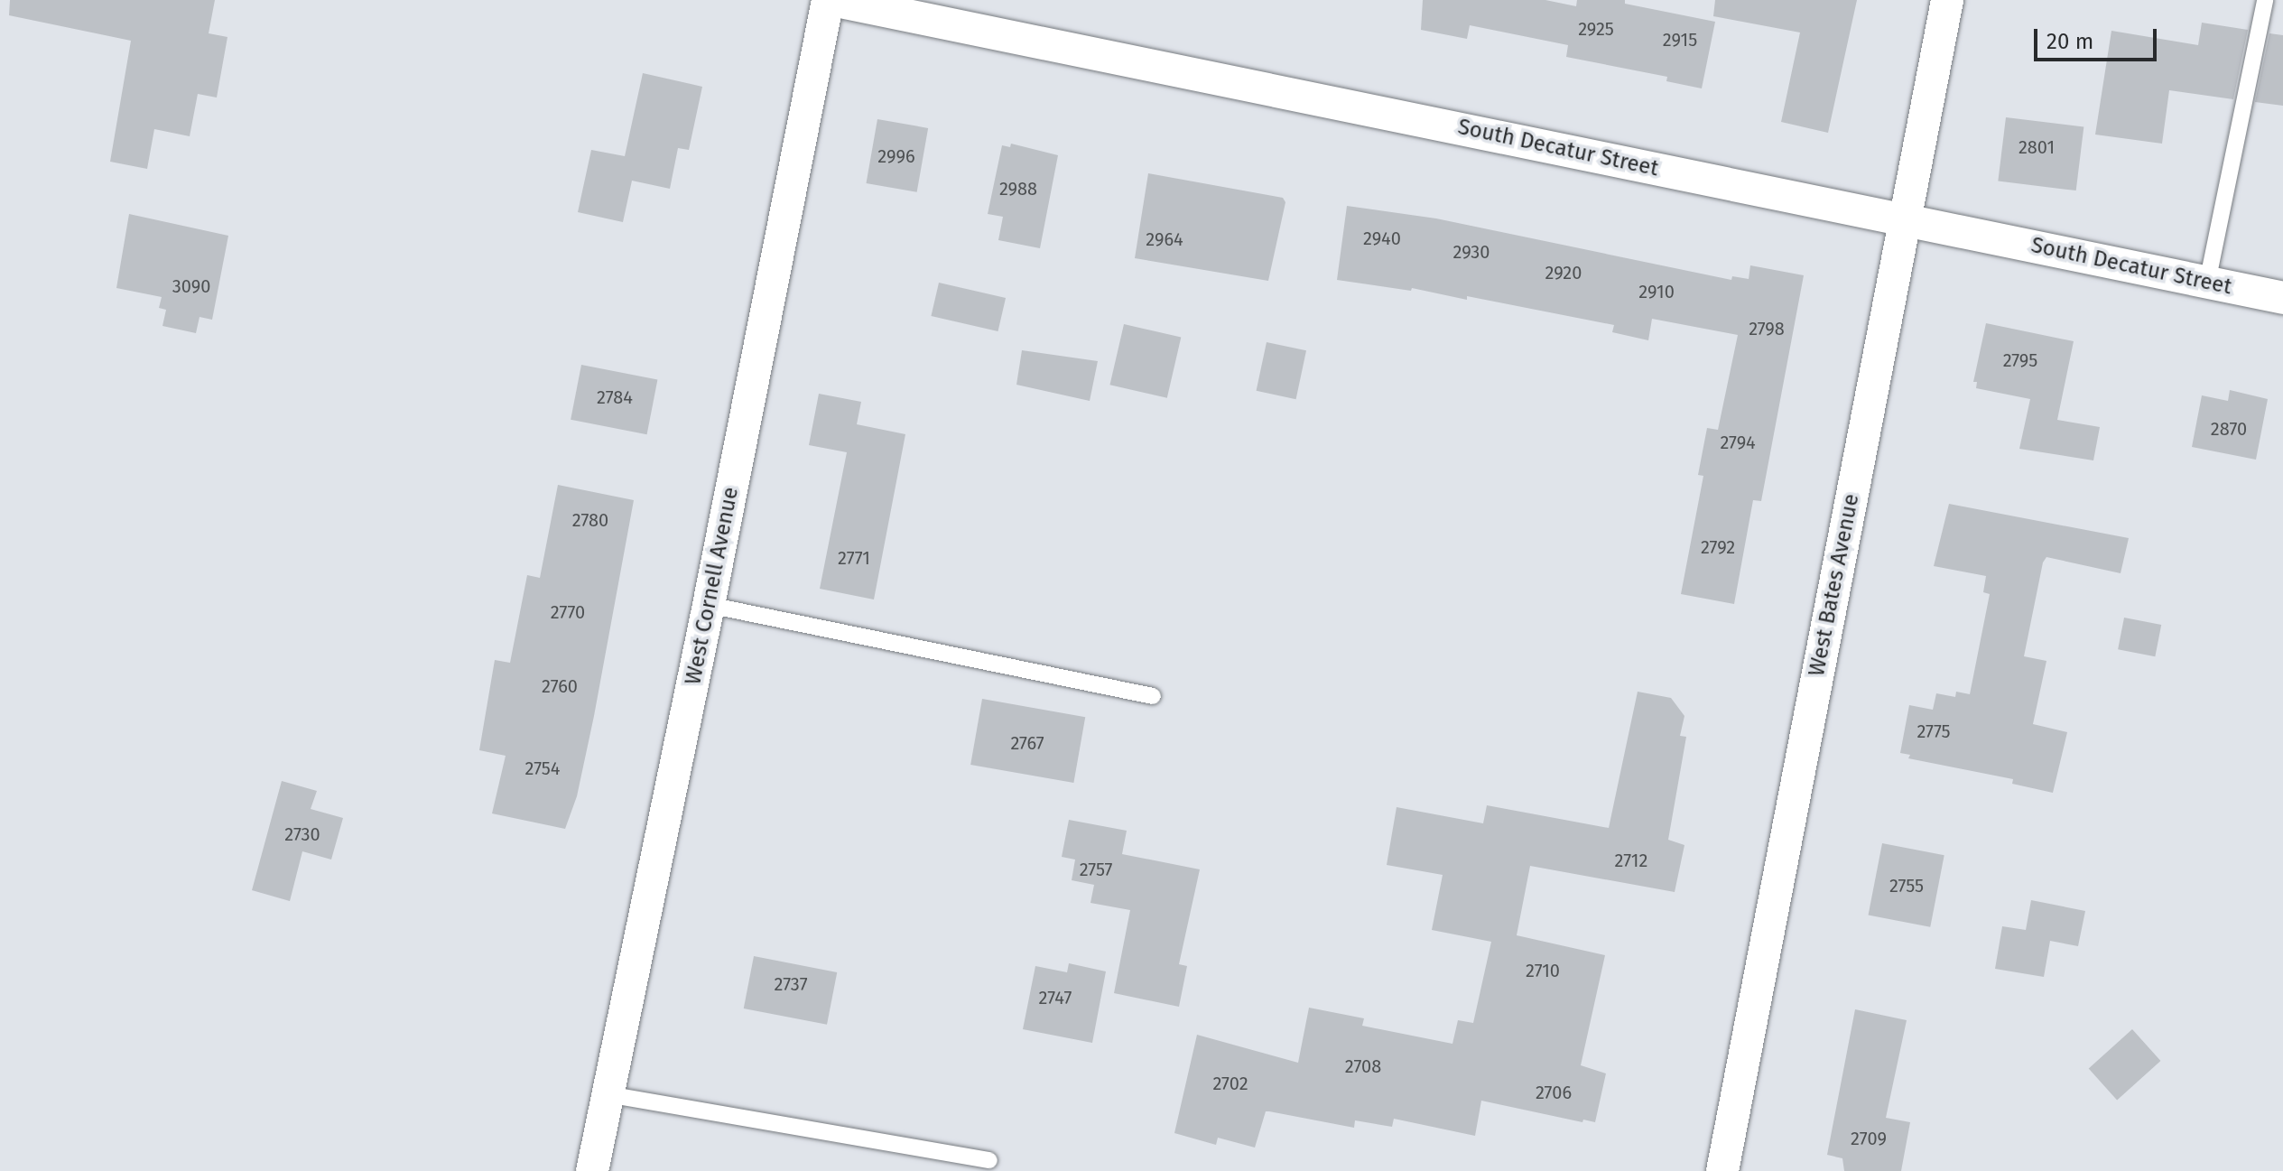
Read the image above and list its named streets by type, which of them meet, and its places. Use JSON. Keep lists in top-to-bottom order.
{
  "streets": {
    "street": ["South Decatur Street", "West Bates Avenue", "West Cornell Avenue"]
  },
  "crossings": [
    ["South Decatur Street", "West Bates Avenue"],
    ["South Decatur Street", "West Cornell Avenue"]
  ],
  "house_numbers": [
    "2925",
    "2915",
    "2801",
    "2996",
    "2988",
    "2940",
    "2964",
    "2930",
    "2920",
    "3090",
    "2910",
    "2798",
    "2795",
    "2784",
    "2870",
    "2794",
    "2780",
    "2792",
    "2771",
    "2770",
    "2760",
    "2775",
    "2767",
    "2754",
    "2730",
    "2712",
    "2757",
    "2755",
    "2710",
    "2737",
    "2747",
    "2708",
    "2702",
    "2706",
    "2709"
  ],
  "scale_bar": "20 m"
}
